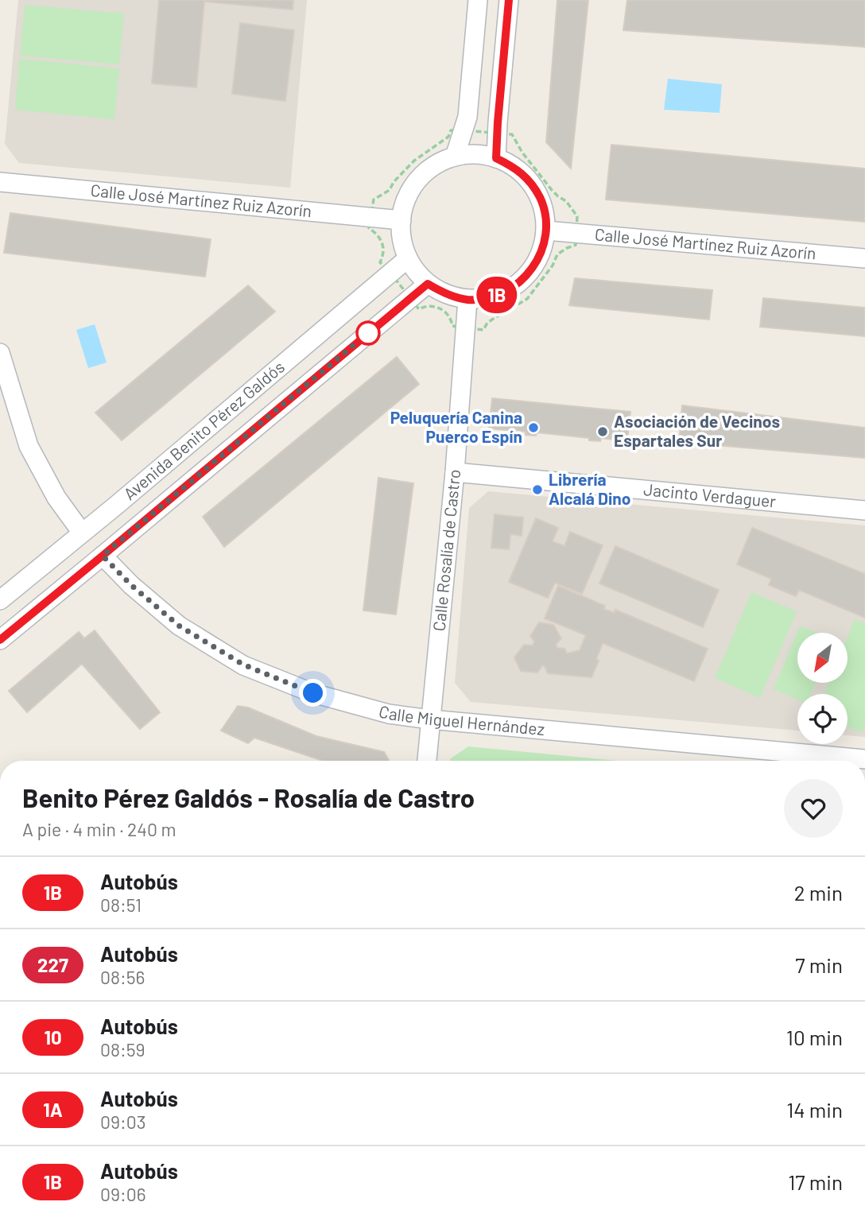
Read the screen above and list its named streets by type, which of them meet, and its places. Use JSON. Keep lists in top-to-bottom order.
{
  "streets": {
    "street": [
      "Calle José Martínez Ruiz Azorín",
      "Avenida Benito Pérez Galdós",
      "Jacinto Verdaguer",
      "Calle Rosalía de Castro",
      "Calle Miguel Hernández"
    ]
  },
  "crossings": [
    ["Calle José Martínez Ruiz Azorín", "Avenida Benito Pérez Galdós"],
    ["Calle José Martínez Ruiz Azorín", "Calle Rosalía de Castro"],
    ["Avenida Benito Pérez Galdós", "Calle Rosalía de Castro"],
    ["Avenida Benito Pérez Galdós", "Calle Miguel Hernández"],
    ["Jacinto Verdaguer", "Calle Rosalía de Castro"],
    ["Calle Rosalía de Castro", "Calle Miguel Hernández"]
  ],
  "places": ["Peluquería Canina Puerco Espín", "Asociación de Vecinos Espartales Sur", "Librería Alcalá Dino"],
  "lines": ["bus line 1B"],
  "north": "bottom left",
  "page": {
    "on_map": "1B",
    "heading": ["Benito Pérez Galdós - Rosalía de Castro", "A pie · 4 min · 240 m"],
    "list": [
      {
        "mark": "1B",
        "name": "Autobús",
        "note": "08:51",
        "value": "2 min"
      },
      {
        "mark": "227",
        "name": "Autobús",
        "note": "08:56",
        "value": "7 min"
      },
      {
        "mark": "10",
        "name": "Autobús",
        "note": "08:59",
        "value": "10 min"
      },
      {
        "mark": "1A",
        "name": "Autobús",
        "note": "09:03",
        "value": "14 min"
      },
      {
        "mark": "1B",
        "name": "Autobús",
        "note": "09:06",
        "value": "17 min"
      }
    ]
  }
}
